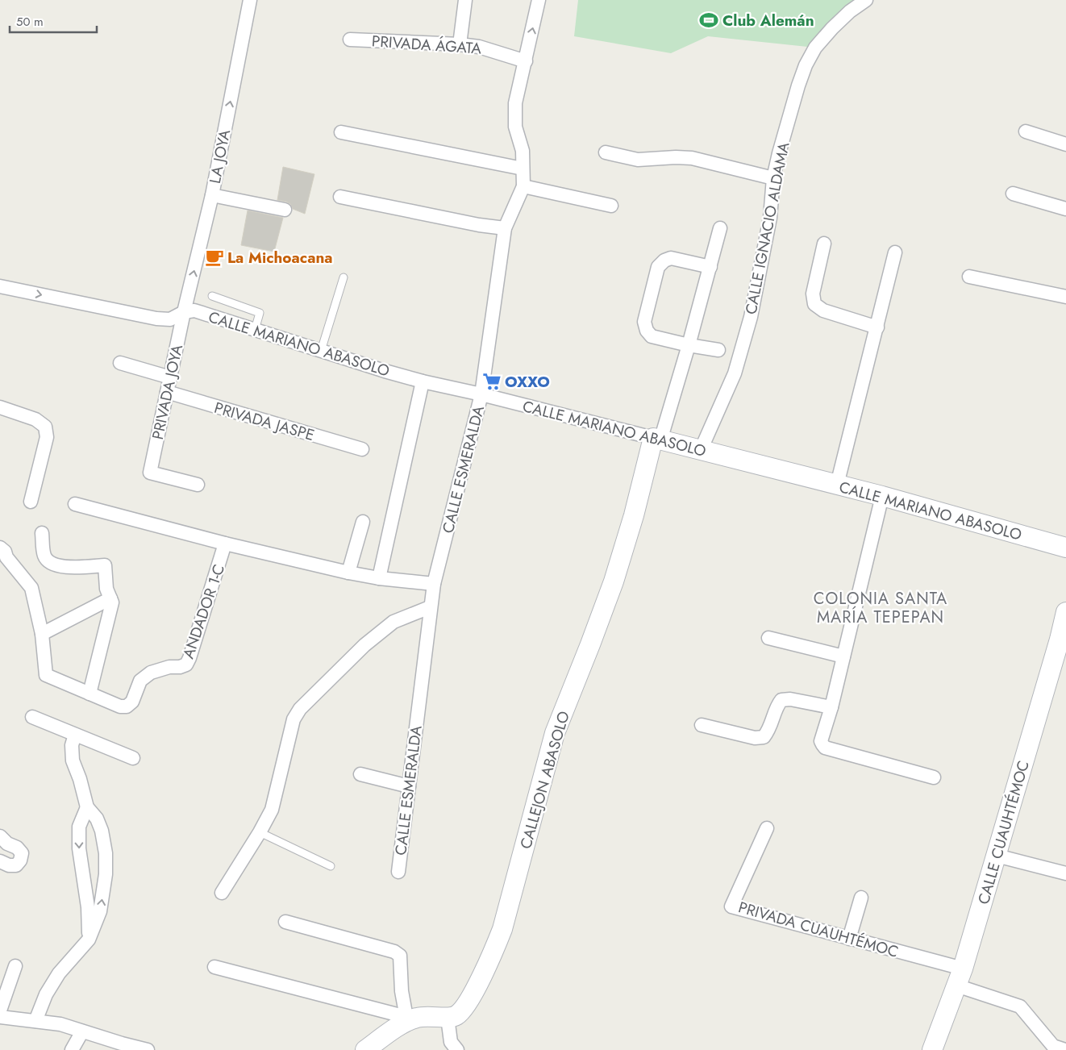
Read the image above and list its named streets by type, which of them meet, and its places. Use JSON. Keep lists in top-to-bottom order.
{
  "streets": {
    "street": [
      "PRIVADA ÁGATA",
      "LA JOYA",
      "CALLE IGNACIO ALDAMA",
      "CALLE MARIANO ABASOLO",
      "PRIVADA JOYA",
      "PRIVADA JASPE",
      "CALLE ESMERALDA",
      "ANDADOR 1-C",
      "CALLEJON ABASOLO",
      "CALLE CUAUHTÉMOC",
      "PRIVADA CUAUHTÉMOC"
    ]
  },
  "crossings": [
    ["PRIVADA ÁGATA", "CALLE ESMERALDA"],
    ["LA JOYA", "CALLE MARIANO ABASOLO"],
    ["LA JOYA", "PRIVADA JOYA"],
    ["CALLE IGNACIO ALDAMA", "CALLE MARIANO ABASOLO"],
    ["CALLE MARIANO ABASOLO", "PRIVADA JOYA"],
    ["CALLE MARIANO ABASOLO", "CALLE ESMERALDA"],
    ["CALLE MARIANO ABASOLO", "CALLEJON ABASOLO"],
    ["PRIVADA JOYA", "PRIVADA JASPE"],
    ["CALLE CUAUHTÉMOC", "PRIVADA CUAUHTÉMOC"]
  ],
  "one_way": ["LA JOYA"],
  "districts": ["COLONIA SANTA MARÍA TEPEPAN"],
  "places": {
    "sports": ["Club Alemán"],
    "cafe": ["La Michoacana"],
    "supermarket": ["OXXO"]
  },
  "scale_bar": "50 m"
}
